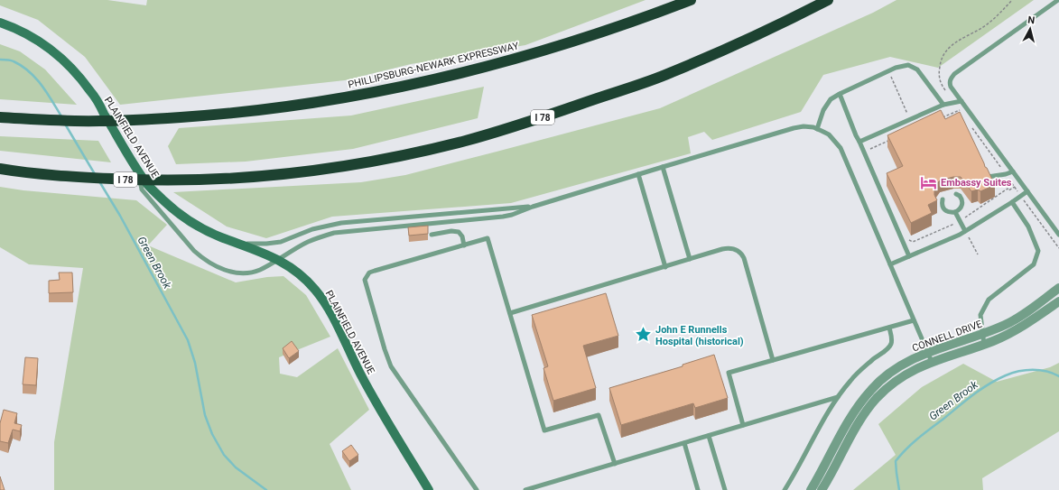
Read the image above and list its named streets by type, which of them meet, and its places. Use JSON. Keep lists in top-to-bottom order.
{
  "streets": {
    "highway": ["PHILLIPSBURG-NEWARK EXPRESSWAY", "I 78"],
    "main road": ["PLAINFIELD AVENUE"],
    "street": ["CONNELL DRIVE"]
  },
  "water": ["Green Brook"],
  "places": {
    "hotel": ["Embassy Suites"],
    "place": ["John E Runnells Hospital (historical)"]
  },
  "north": "top"
}
